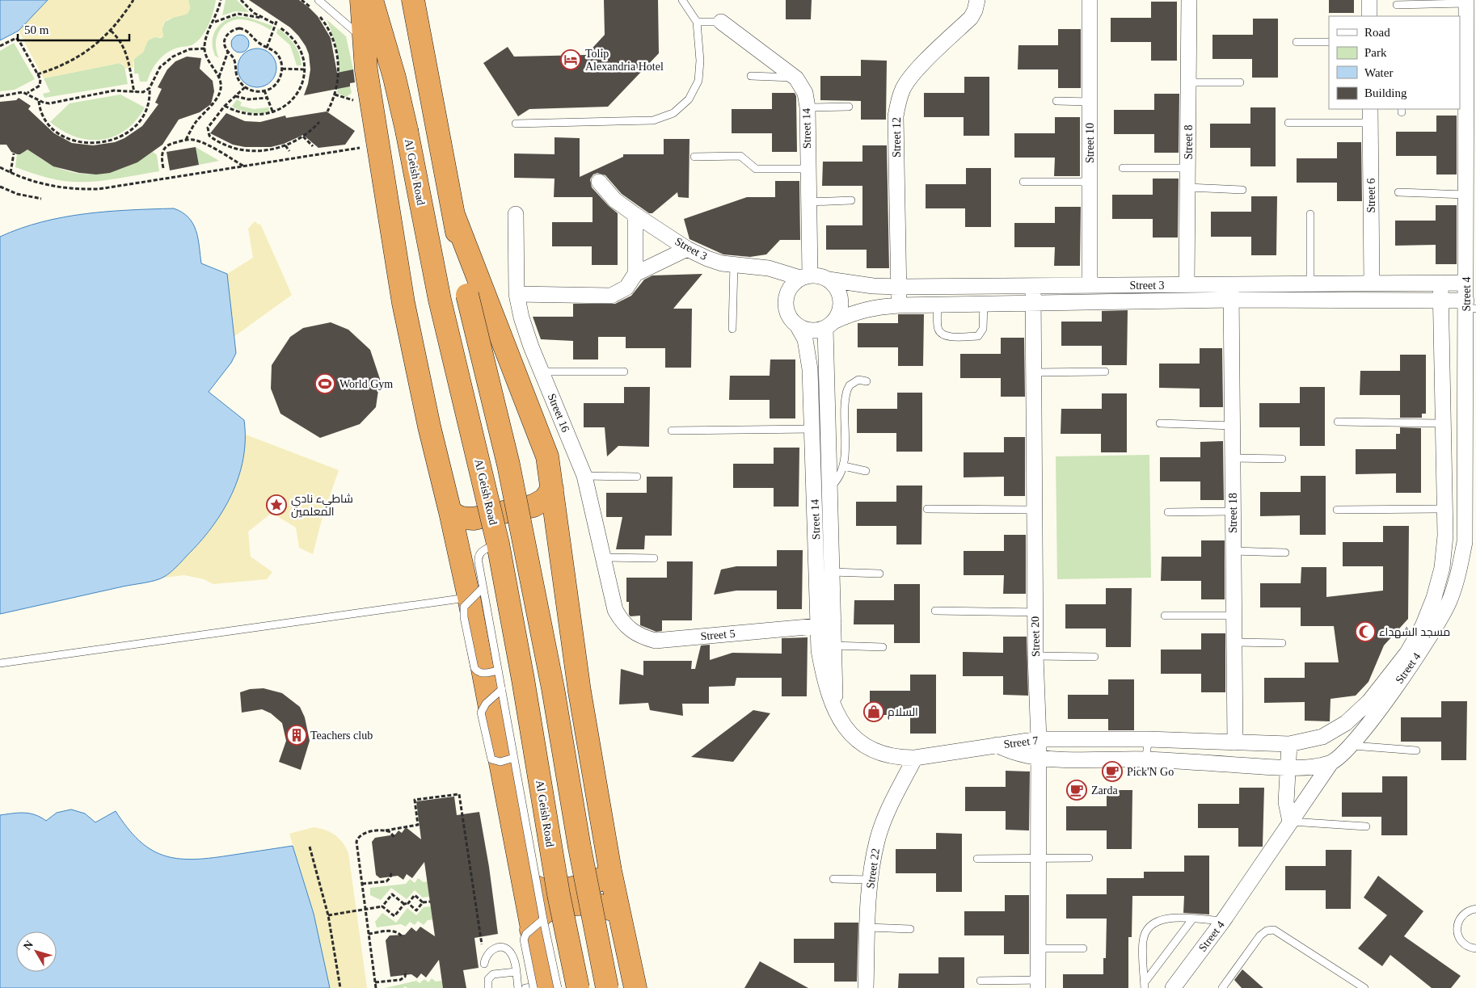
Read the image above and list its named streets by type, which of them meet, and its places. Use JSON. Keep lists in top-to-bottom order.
{
  "streets": {
    "highway": ["Al Geish Road"],
    "street": [
      "Street 14",
      "Street 12",
      "Street 8",
      "Street 10",
      "Street 6",
      "Street 3",
      "Street 4",
      "Street 16",
      "Street 18",
      "Street 5",
      "Street 20",
      "Street 7",
      "Street 22"
    ]
  },
  "crossings": [
    ["Street 14", "Street 3"],
    ["Street 14", "Street 5"],
    ["Street 14", "Street 7"],
    ["Street 14", "Street 22"],
    ["Street 12", "Street 3"],
    ["Street 8", "Street 3"],
    ["Street 10", "Street 3"],
    ["Street 6", "Street 3"],
    ["Street 3", "Street 4"],
    ["Street 3", "Street 18"],
    ["Street 3", "Street 20"],
    ["Street 4", "Street 7"],
    ["Street 16", "Street 5"],
    ["Street 18", "Street 7"],
    ["Street 20", "Street 7"]
  ],
  "places": {
    "hotel": ["Tolip Alexandria Hotel"],
    "sports": ["World Gym"],
    "place": ["شاطيء نادي المعلمين"],
    "mosque": ["مسجد الشهداء"],
    "shop": ["السلام"],
    "building": ["Teachers club"],
    "cafe": ["Pick'N Go", "Zarda"]
  },
  "legend": [
    "Road",
    "Park",
    "Water",
    "Building"
  ],
  "scale_bar": "50 m",
  "north": "top left"
}
